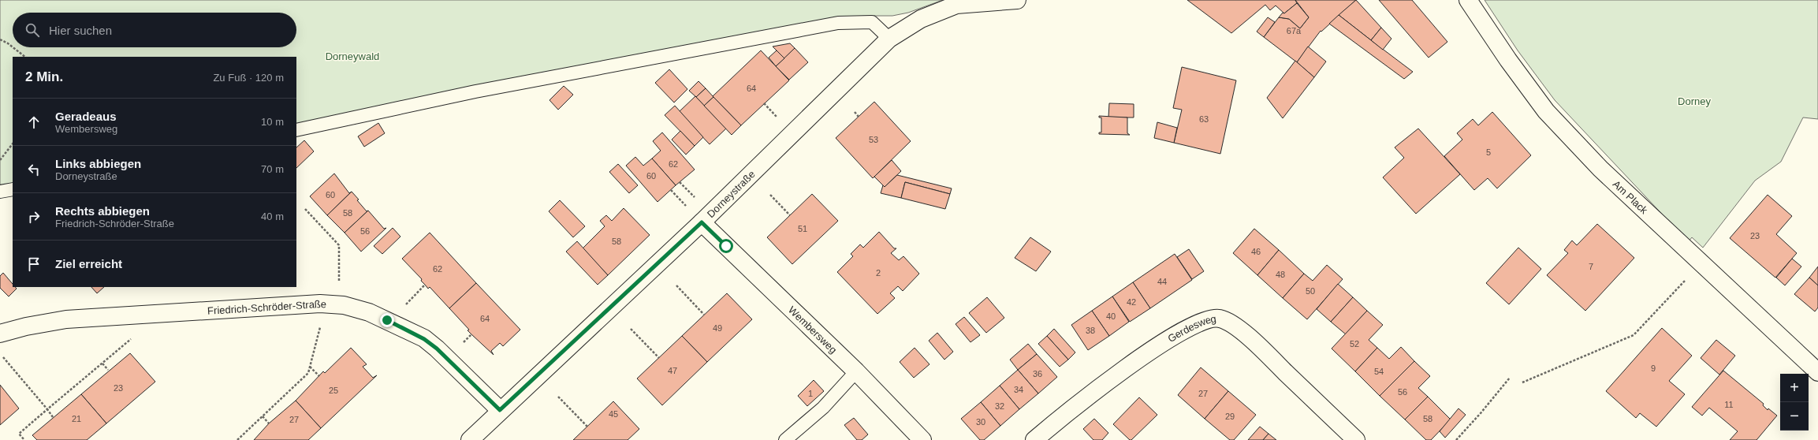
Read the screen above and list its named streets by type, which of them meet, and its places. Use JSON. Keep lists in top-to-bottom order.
{
  "streets": {
    "street": [
      "Dorneystraße",
      "Am Plack",
      "Friedrich-Schröder-Straße",
      "Wembersweg",
      "Gerdesweg"
    ]
  },
  "crossings": [
    ["Dorneystraße", "Friedrich-Schröder-Straße"],
    ["Dorneystraße", "Wembersweg"]
  ],
  "parks": ["Dorneywald", "Dorney"],
  "house_numbers": [
    "67a",
    "64",
    "63",
    "53",
    "5",
    "62",
    "60",
    "60",
    "58",
    "51",
    "56",
    "23",
    "58",
    "46",
    "7",
    "62",
    "2",
    "48",
    "44",
    "50",
    "42",
    "40",
    "64",
    "49",
    "38",
    "52",
    "9",
    "47",
    "54",
    "36",
    "23",
    "34",
    "25",
    "56",
    "1",
    "27",
    "11",
    "32",
    "45",
    "29",
    "21",
    "58",
    "27",
    "30"
  ],
  "page": {
    "search": "Hier suchen",
    "heading": ["2 Min.", "Zu Fuß · 120 m"],
    "list": [
      ["Geradeaus", "Wembersweg", "10 m"],
      ["Links abbiegen", "Dorneystraße", "70 m"],
      ["Rechts abbiegen", "Friedrich-Schröder-Straße", "40 m"],
      "Ziel erreicht"
    ],
    "map_buttons": ["+", "−"]
  }
}
